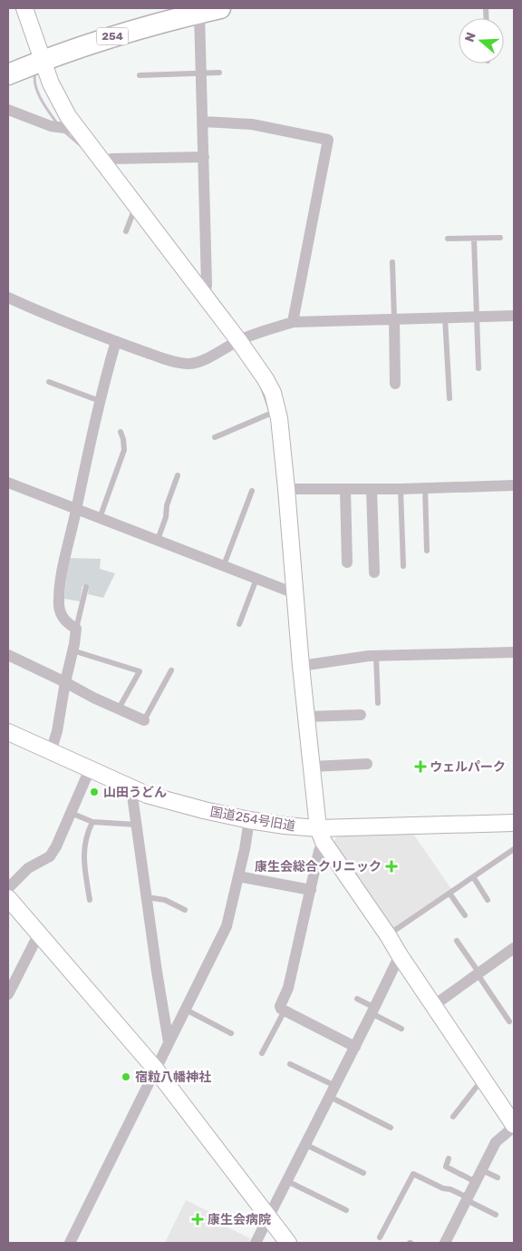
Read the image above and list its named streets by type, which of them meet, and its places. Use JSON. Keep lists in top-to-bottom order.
{
  "streets": {
    "highway": ["254"],
    "street": ["国道254号旧道"]
  },
  "places": {
    "health": ["ウェルパーク", "康生会総合クリニック", "康生会病院"],
    "other": ["山田うどん", "宿粒八幡神社"]
  },
  "north": "left"
}
